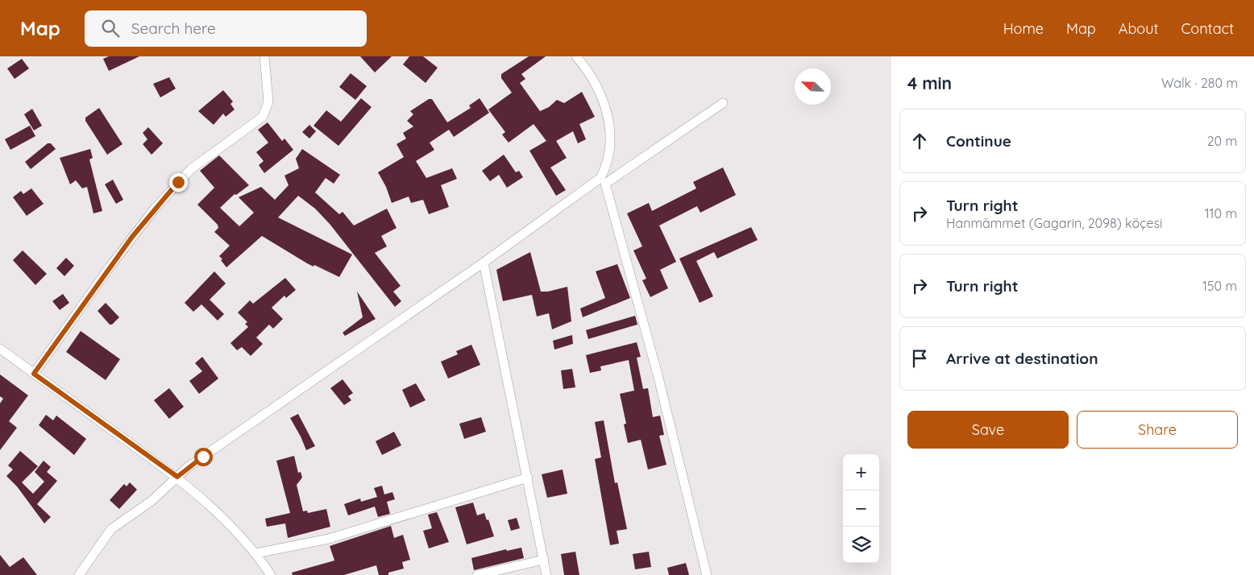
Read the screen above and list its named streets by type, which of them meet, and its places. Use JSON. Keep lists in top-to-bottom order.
{
  "north": "top left",
  "page": {
    "header": "Map",
    "search": "Search here",
    "nav": [
      "Home",
      "Map",
      "About",
      "Contact"
    ],
    "heading": ["4 min", "Walk · 280 m"],
    "list": [
      ["Continue", "20 m"],
      ["Turn right", "Hanmämmet (Gagarin, 2098) köçesi", "110 m"],
      ["Turn right", "150 m"],
      "Arrive at destination"
    ],
    "buttons": ["Save", "Share"],
    "map_buttons": ["+", "−"]
  }
}
